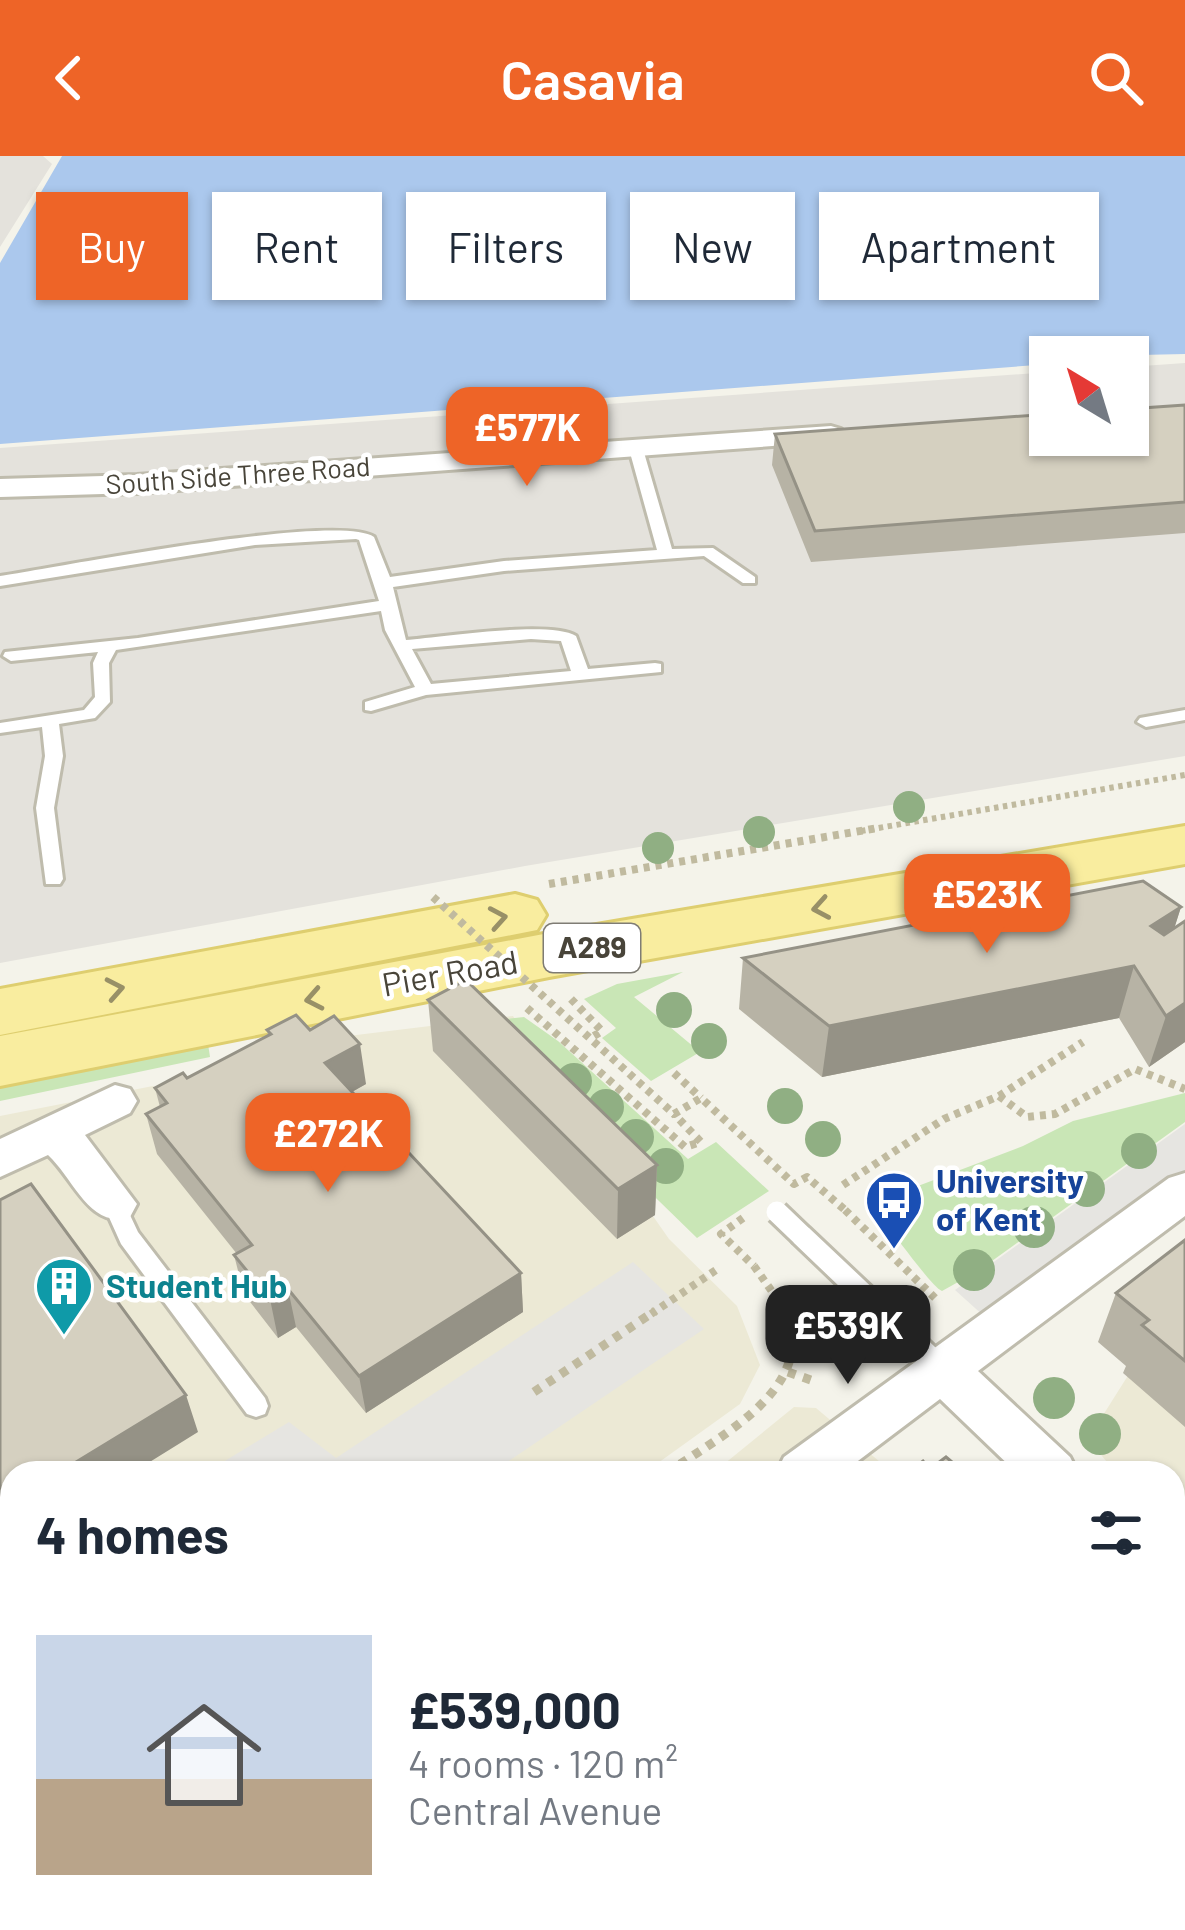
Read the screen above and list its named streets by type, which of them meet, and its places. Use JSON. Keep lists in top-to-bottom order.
{
  "streets": {
    "main road": ["A289", "Pier Road"],
    "street": ["South Side Three Road"]
  },
  "places": {
    "bus stop": ["University of Kent"],
    "building": ["Student Hub"]
  },
  "north": "top left",
  "page": {
    "header": "Casavia",
    "chip": [
      "Buy",
      "Rent",
      "Filters",
      "New",
      "Apartment"
    ],
    "price": [
      "£577K",
      "£523K",
      "£272K",
      "£539K"
    ],
    "heading": "4 homes",
    "list": [
      {
        "name": "£539,000",
        "note": "4 rooms · 120 m² · Central Avenue"
      }
    ]
  }
}
